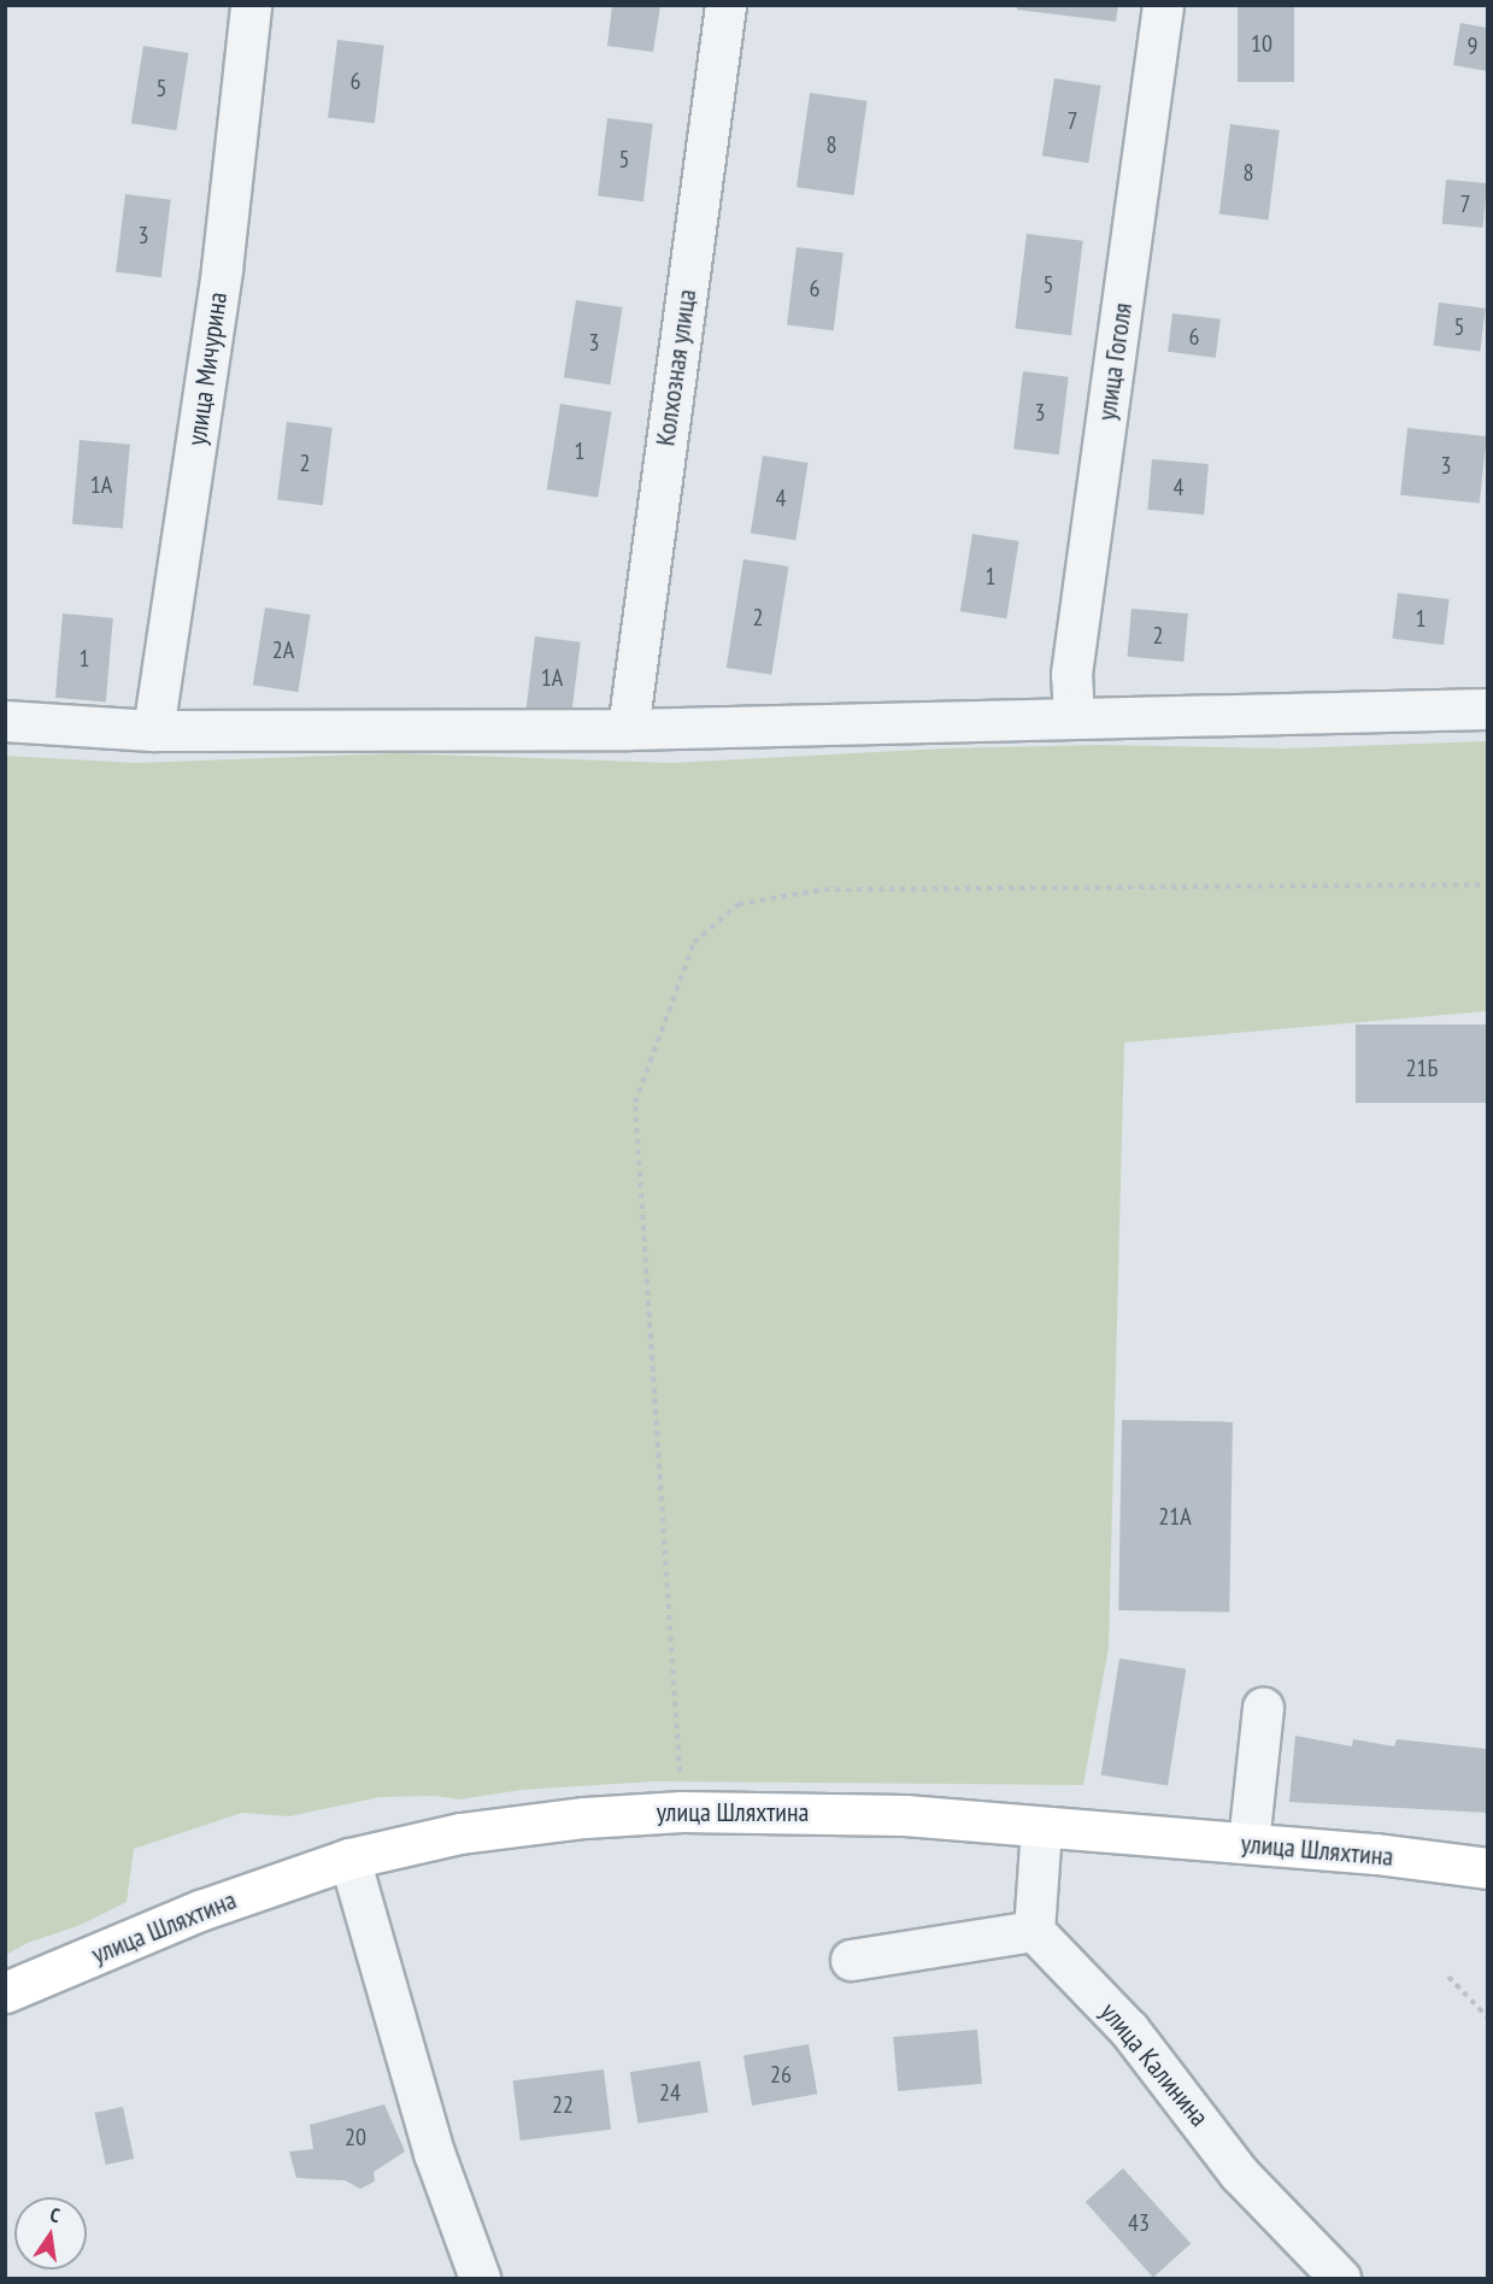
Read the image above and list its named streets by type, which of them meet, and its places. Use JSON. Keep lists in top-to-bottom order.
{
  "streets": {
    "main road": ["улица Шляхтина"],
    "street": [
      "улица Гоголя",
      "Колхозная улица",
      "улица Мичурина",
      "улица Калинина"
    ]
  },
  "house_numbers": [
    "10",
    "9",
    "6",
    "5",
    "7",
    "8",
    "5",
    "8",
    "7",
    "3",
    "5",
    "6",
    "5",
    "6",
    "3",
    "3",
    "1",
    "2",
    "3",
    "1А",
    "4",
    "4",
    "1",
    "2",
    "1",
    "2",
    "2А",
    "1",
    "1А",
    "21Б",
    "21А",
    "26",
    "24",
    "22",
    "20",
    "43"
  ],
  "north": "top"
}
